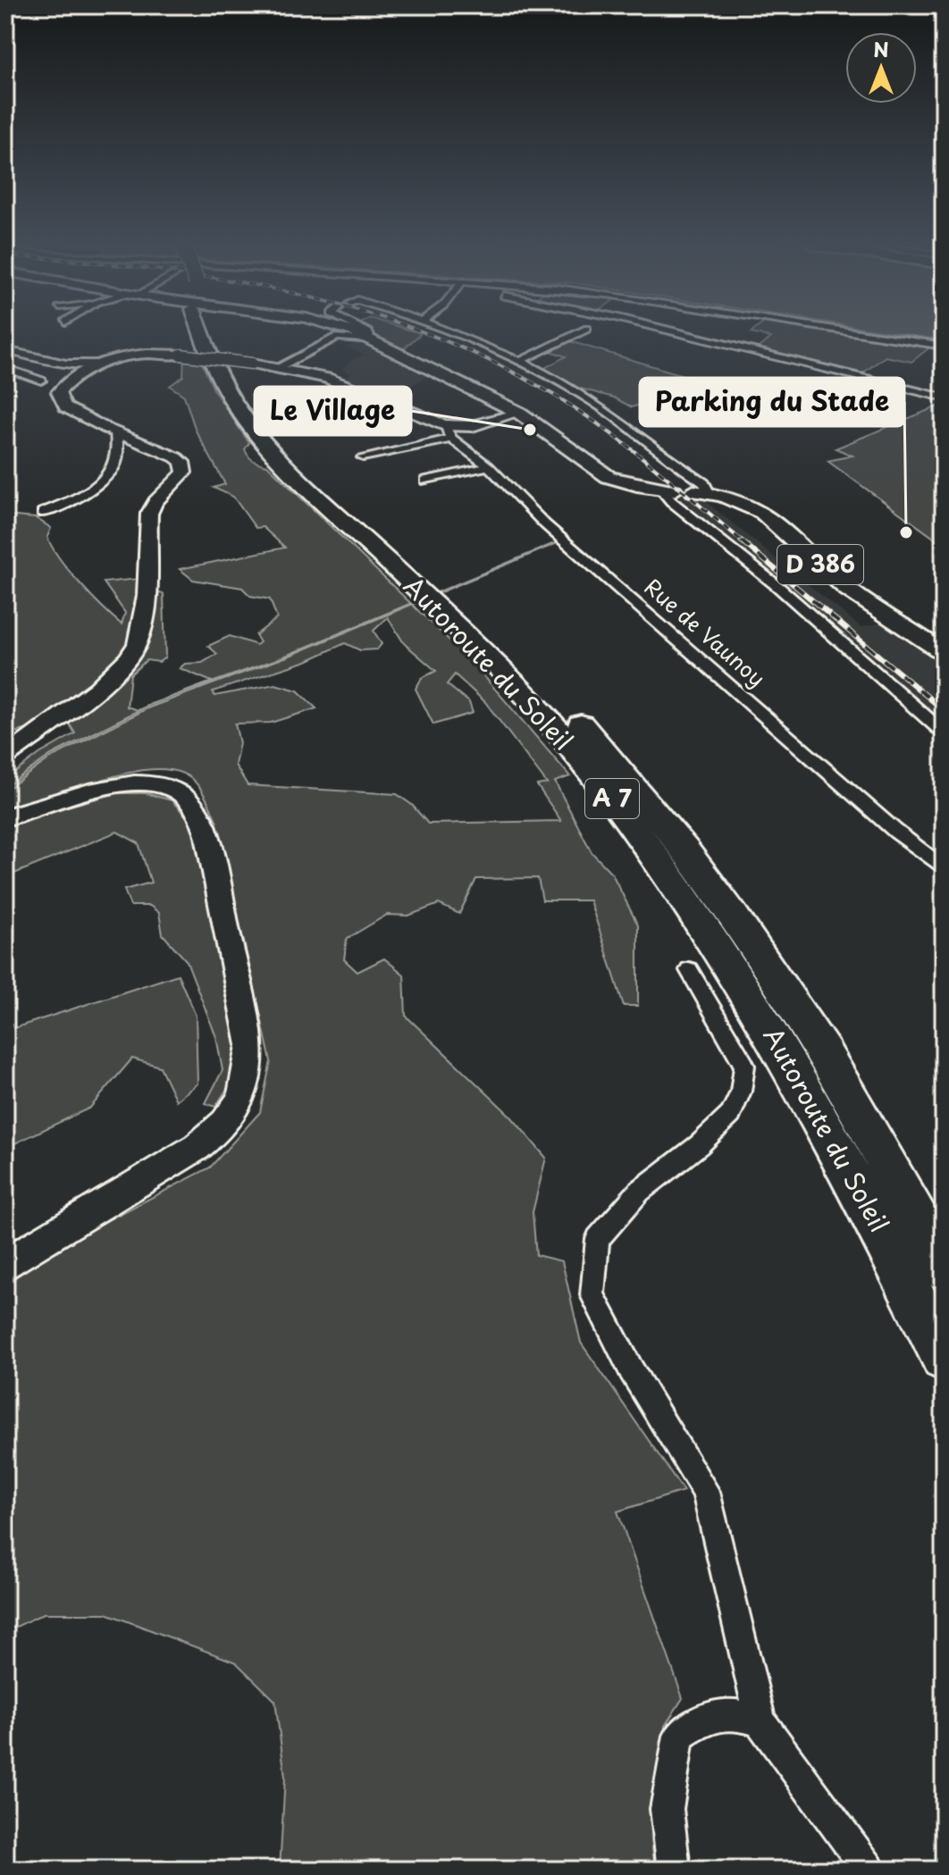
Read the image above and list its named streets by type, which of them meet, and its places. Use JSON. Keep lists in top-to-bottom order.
{
  "streets": {
    "highway": ["Autoroute du Soleil", "A 7"],
    "main road": ["D 386"],
    "street": ["Rue de Vaunoy"]
  },
  "places": ["Le Village", "Parking du Stade"],
  "north": "top"
}
